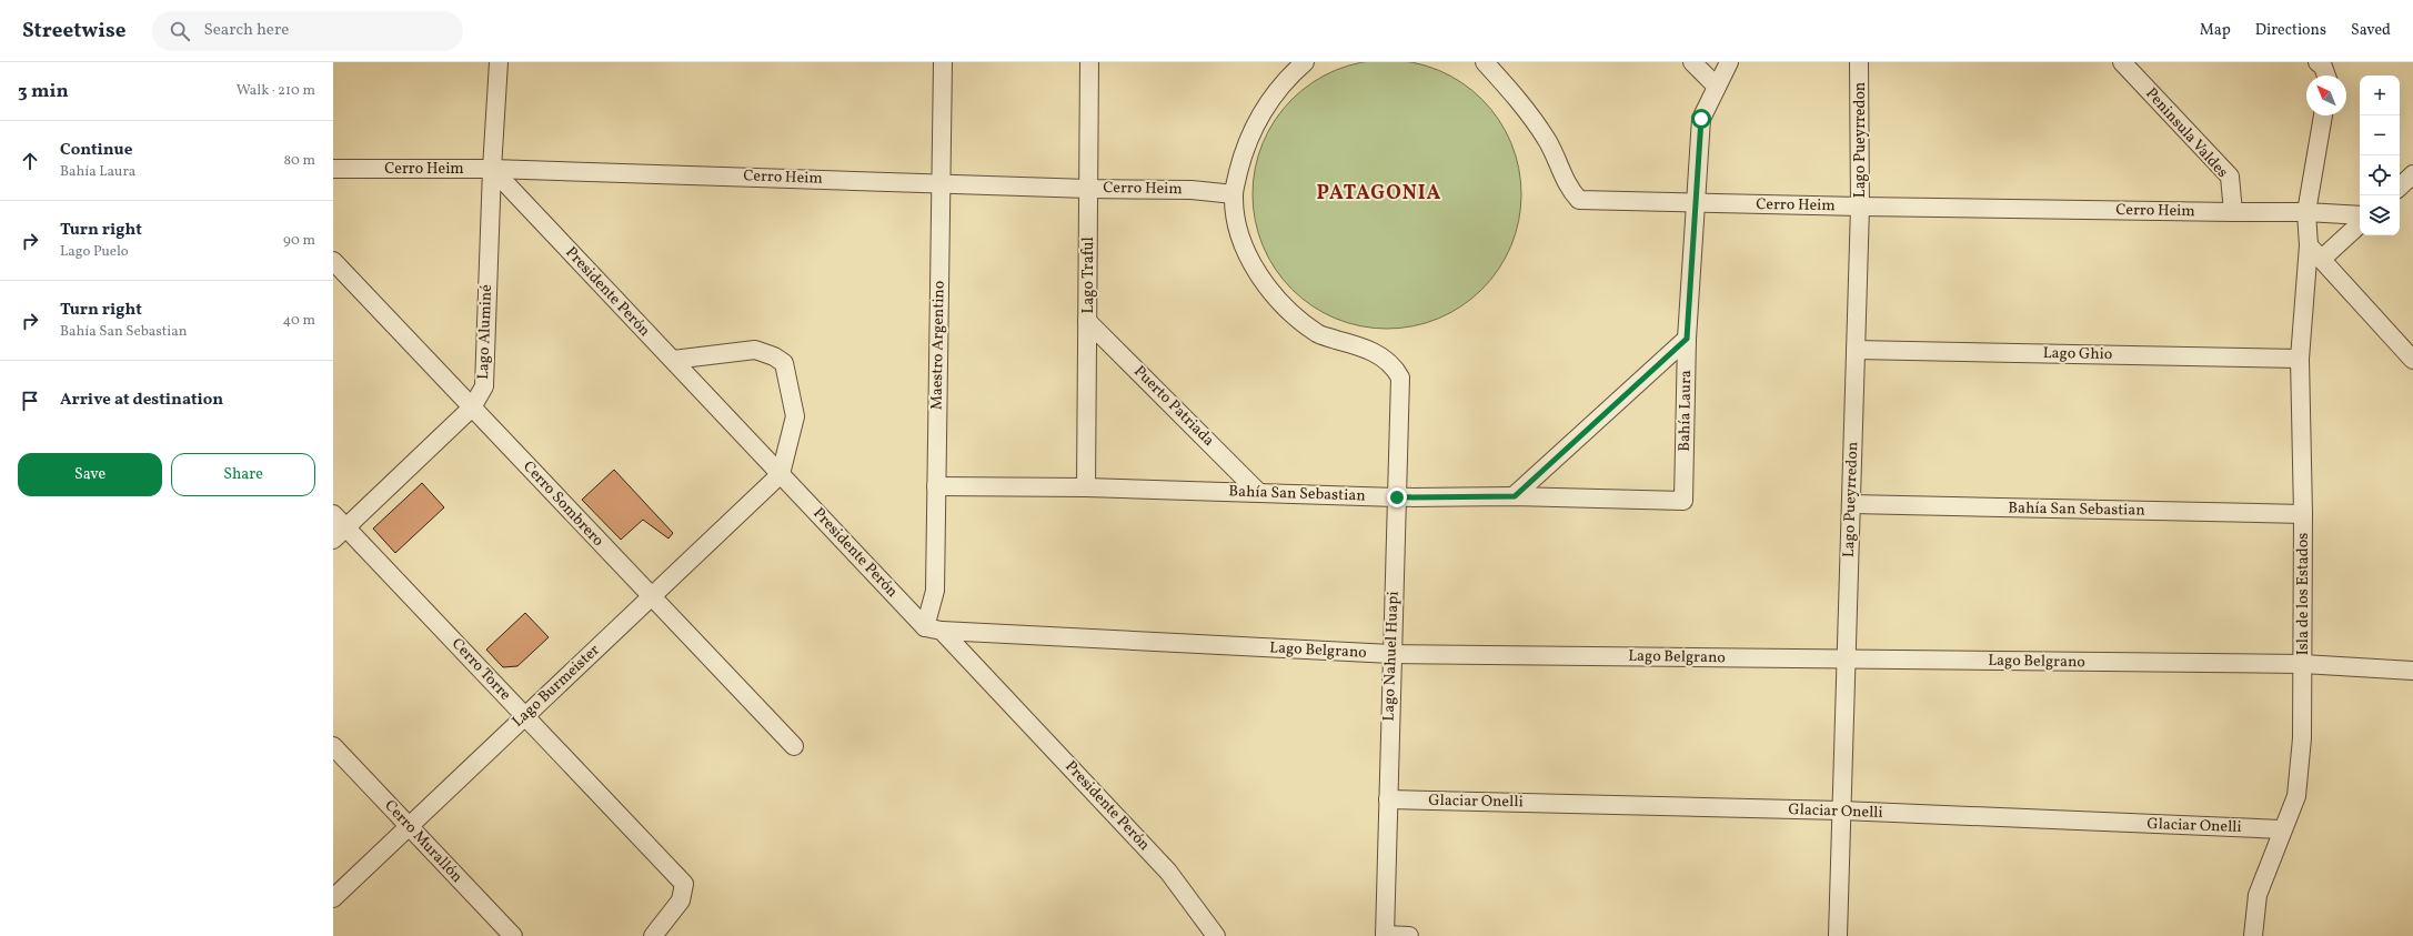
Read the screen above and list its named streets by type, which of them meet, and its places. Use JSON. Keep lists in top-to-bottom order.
{
  "streets": {
    "street": [
      "Peninsula Valdes",
      "Lago Pueyrredon",
      "Cerro Heim",
      "Lago Traful",
      "Presidente Perón",
      "Lago Aluminé",
      "Maestro Argentino",
      "Lago Ghio",
      "Puerto Patriada",
      "Bahía Laura",
      "Bahía San Sebastian",
      "Cerro Sombrero",
      "Isla de los Estados",
      "Lago Belgrano",
      "Lago Nahuel Huapi",
      "Cerro Torre",
      "Lago Burmeister",
      "Glaciar Onelli",
      "Cerro Murallón"
    ]
  },
  "crossings": [
    ["Peninsula Valdes", "Cerro Heim"],
    ["Lago Pueyrredon", "Cerro Heim"],
    ["Lago Pueyrredon", "Lago Ghio"],
    ["Lago Pueyrredon", "Bahía San Sebastian"],
    ["Lago Pueyrredon", "Lago Belgrano"],
    ["Lago Pueyrredon", "Glaciar Onelli"],
    ["Cerro Heim", "Lago Traful"],
    ["Cerro Heim", "Presidente Perón"],
    ["Cerro Heim", "Lago Aluminé"],
    ["Cerro Heim", "Maestro Argentino"],
    ["Cerro Heim", "Bahía Laura"],
    ["Cerro Heim", "Lago Nahuel Huapi"],
    ["Lago Traful", "Puerto Patriada"],
    ["Lago Traful", "Bahía San Sebastian"],
    ["Presidente Perón", "Lago Aluminé"],
    ["Presidente Perón", "Maestro Argentino"],
    ["Presidente Perón", "Lago Belgrano"],
    ["Presidente Perón", "Lago Burmeister"],
    ["Lago Aluminé", "Cerro Sombrero"],
    ["Lago Aluminé", "Cerro Torre"],
    ["Maestro Argentino", "Bahía San Sebastian"],
    ["Maestro Argentino", "Lago Belgrano"],
    ["Lago Ghio", "Isla de los Estados"],
    ["Puerto Patriada", "Bahía San Sebastian"],
    ["Bahía Laura", "Bahía San Sebastian"],
    ["Bahía San Sebastian", "Isla de los Estados"],
    ["Bahía San Sebastian", "Lago Nahuel Huapi"],
    ["Cerro Sombrero", "Lago Burmeister"],
    ["Isla de los Estados", "Lago Belgrano"],
    ["Isla de los Estados", "Glaciar Onelli"],
    ["Lago Belgrano", "Lago Nahuel Huapi"],
    ["Lago Nahuel Huapi", "Glaciar Onelli"],
    ["Cerro Torre", "Lago Burmeister"],
    ["Lago Burmeister", "Cerro Murallón"]
  ],
  "districts": ["PATAGONIA"],
  "north": "top left",
  "page": {
    "header": "Streetwise",
    "search": "Search here",
    "nav": ["Map", "Directions", "Saved"],
    "heading": ["3 min", "Walk · 210 m"],
    "map_buttons": ["+", "−"],
    "list": [
      ["Continue", "Bahía Laura", "80 m"],
      ["Turn right", "Lago Puelo", "90 m"],
      ["Turn right", "Bahía San Sebastian", "40 m"],
      "Arrive at destination"
    ],
    "buttons": ["Save", "Share"]
  }
}
